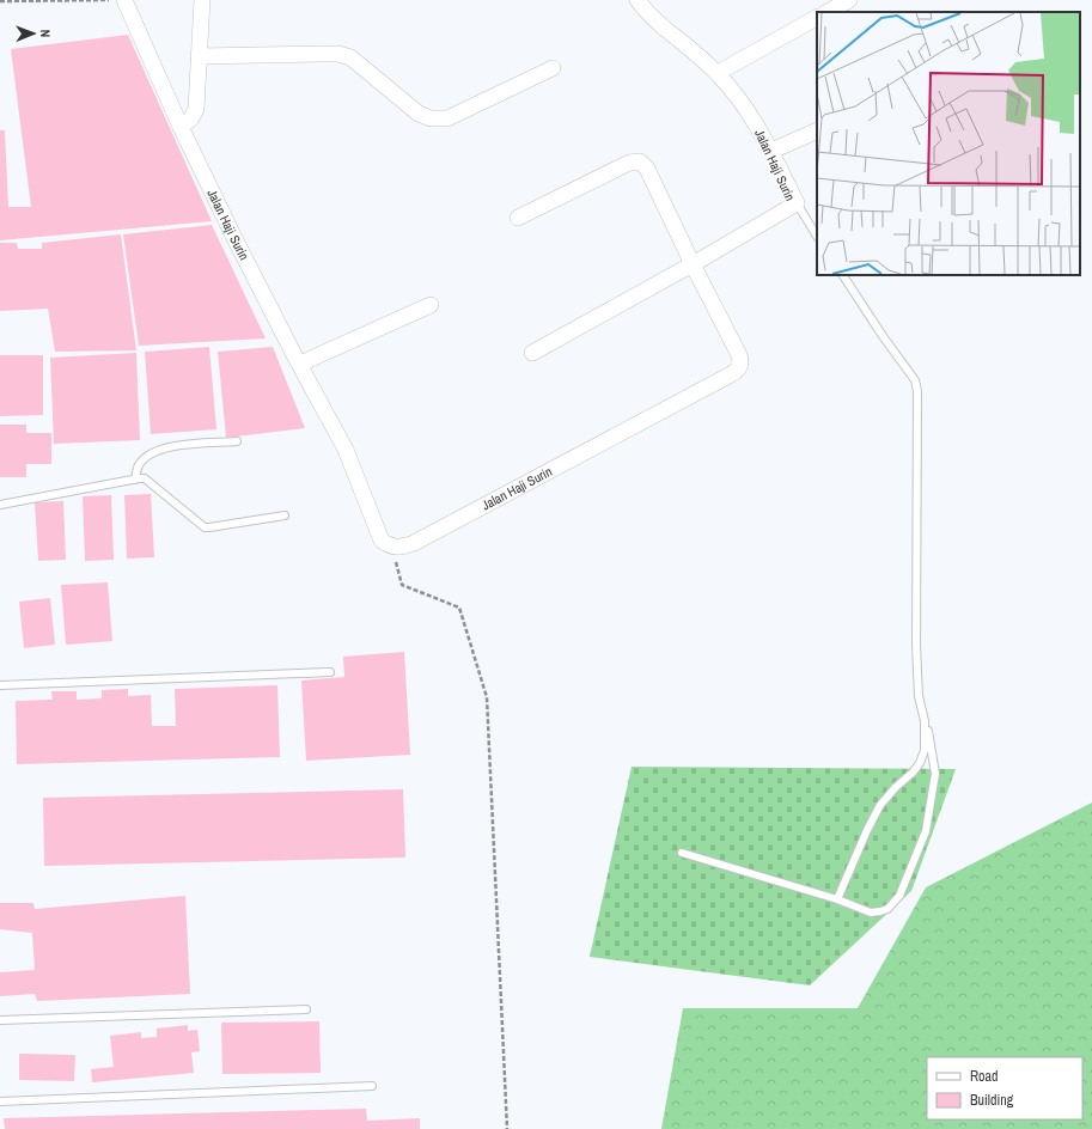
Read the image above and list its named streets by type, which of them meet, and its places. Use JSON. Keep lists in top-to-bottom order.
{
  "streets": {
    "street": ["Jalan Haji Surin"]
  },
  "legend": ["Road", "Building"],
  "north": "right"
}
